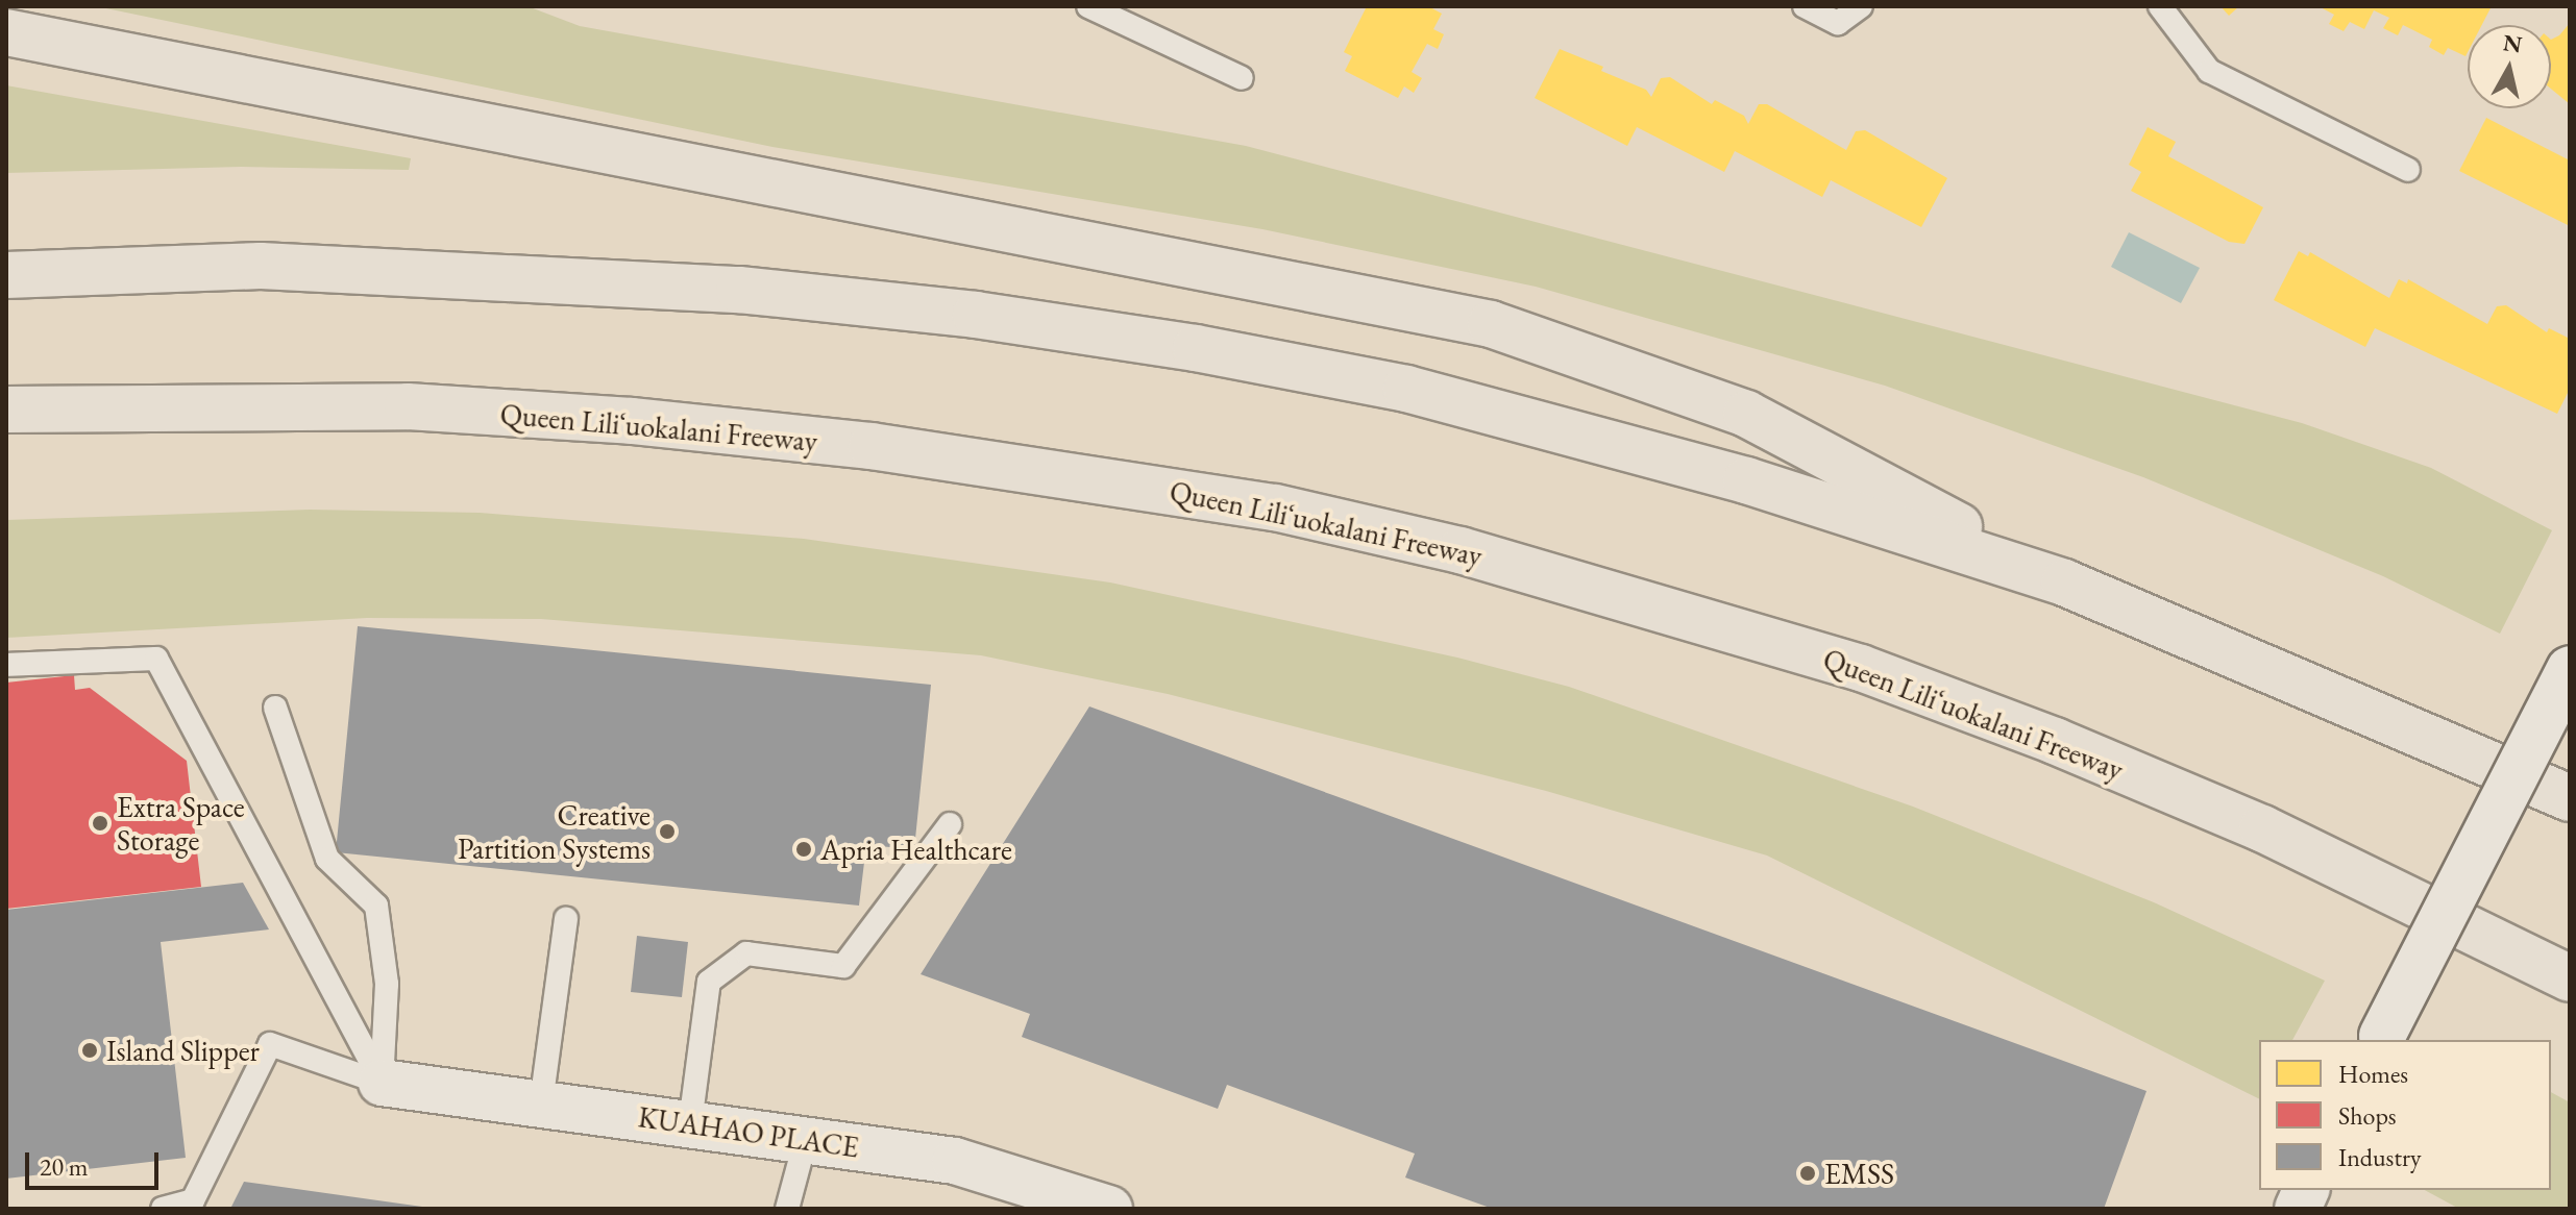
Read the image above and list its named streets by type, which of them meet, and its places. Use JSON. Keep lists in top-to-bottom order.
{
  "streets": {
    "highway": ["Queen Liliʻuokalani Freeway"],
    "street": ["KUAHAO PLACE"]
  },
  "places": [
    "Extra Space Storage",
    "Creative Partition Systems",
    "Apria Healthcare",
    "Island Slipper",
    "EMSS"
  ],
  "legend": ["Homes", "Shops", "Industry"],
  "scale_bar": "20 m",
  "north": "top"
}
